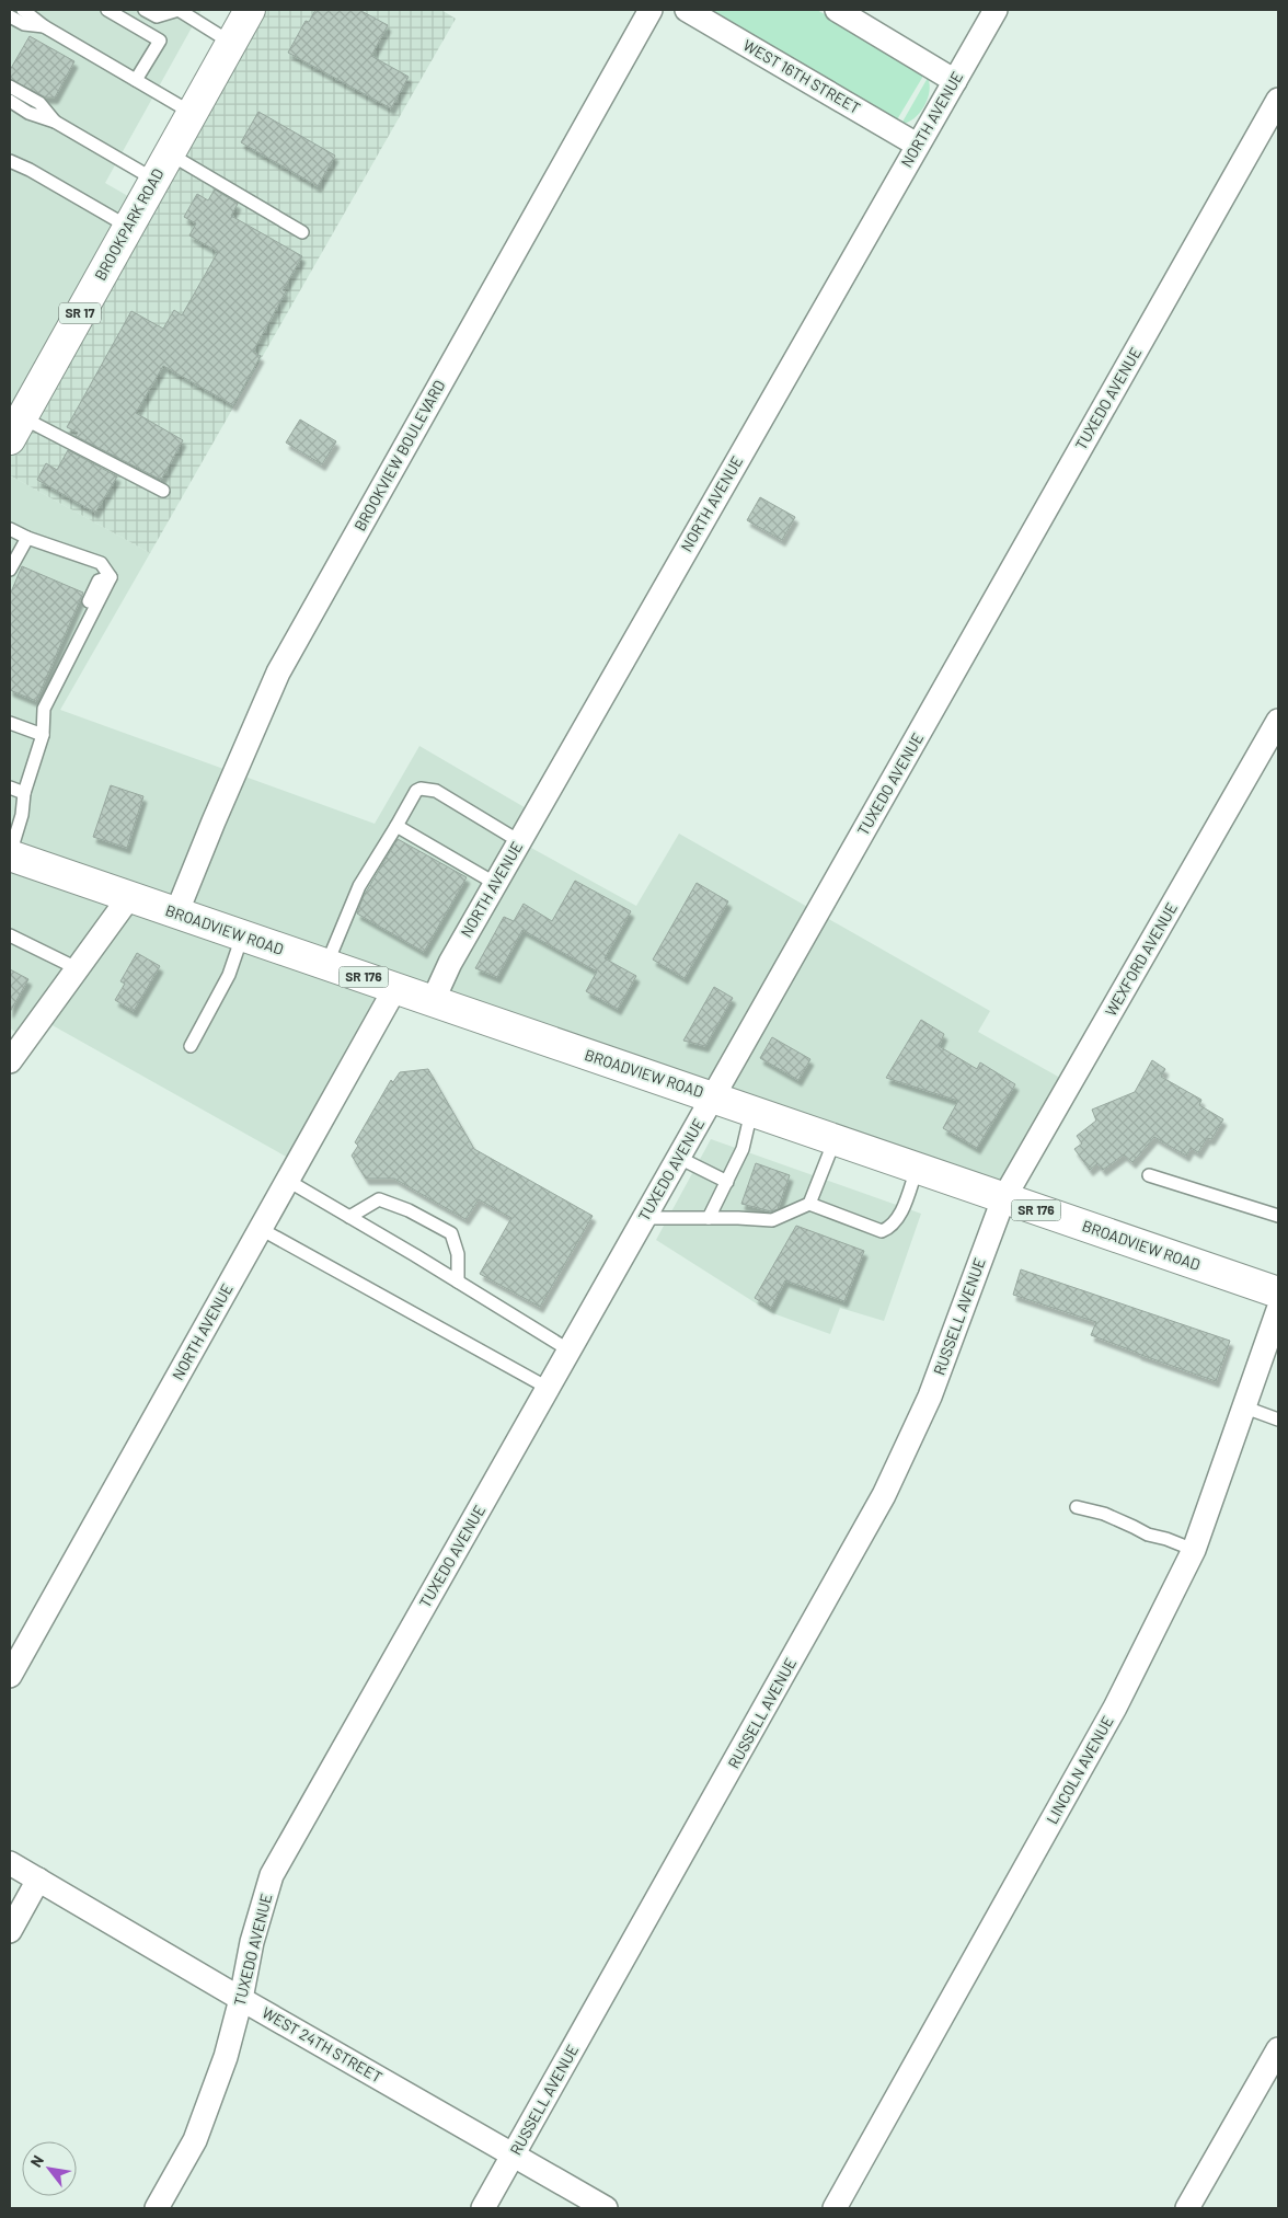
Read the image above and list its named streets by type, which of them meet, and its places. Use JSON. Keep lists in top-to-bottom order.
{
  "streets": {
    "main road": [
      "BROOKPARK ROAD",
      "SR 17",
      "BROADVIEW ROAD",
      "SR 176"
    ],
    "street": [
      "WEST 16TH STREET",
      "NORTH AVENUE",
      "TUXEDO AVENUE",
      "BROOKVIEW BOULEVARD",
      "WEXFORD AVENUE",
      "RUSSELL AVENUE",
      "LINCOLN AVENUE",
      "WEST 24TH STREET"
    ]
  },
  "crossings": [
    ["WEST 16TH STREET", "NORTH AVENUE"],
    ["NORTH AVENUE", "BROADVIEW ROAD"],
    ["TUXEDO AVENUE", "BROADVIEW ROAD"],
    ["TUXEDO AVENUE", "WEST 24TH STREET"],
    ["BROOKVIEW BOULEVARD", "BROADVIEW ROAD"],
    ["BROADVIEW ROAD", "WEXFORD AVENUE"],
    ["BROADVIEW ROAD", "RUSSELL AVENUE"],
    ["WEXFORD AVENUE", "RUSSELL AVENUE"],
    ["RUSSELL AVENUE", "WEST 24TH STREET"]
  ],
  "north": "top left"
}
